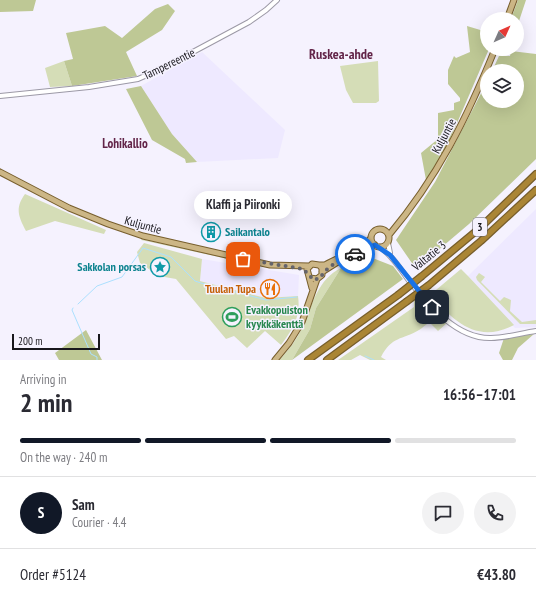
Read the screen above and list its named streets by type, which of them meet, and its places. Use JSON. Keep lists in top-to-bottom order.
{
  "streets": {
    "highway": ["3", "Valtatie 3"],
    "main road": ["Kuljuntie"],
    "street": ["Tampereentie"]
  },
  "districts": ["Ruskea-ahde", "Lohikallio"],
  "places": {
    "building": ["Saikantalo"],
    "other": ["Klaffi ja Piironki"],
    "place": ["Sakkolan porsas"],
    "restaurant": ["Tuulan Tupa"],
    "sports": ["Evakkopuiston kyykkäkenttä"]
  },
  "scale_bar": "200 m",
  "north": "top right",
  "page": {
    "bubble": "Klaffi ja Piironki",
    "scale": "200 m",
    "heading": ["2 min", "Arriving in", "16:56–17:01"],
    "panel": [
      "Sam",
      "Courier · 4.4",
      "Order #5124",
      "€43.80"
    ],
    "bar": "On the way · 240 m",
    "round": "S"
  }
}
